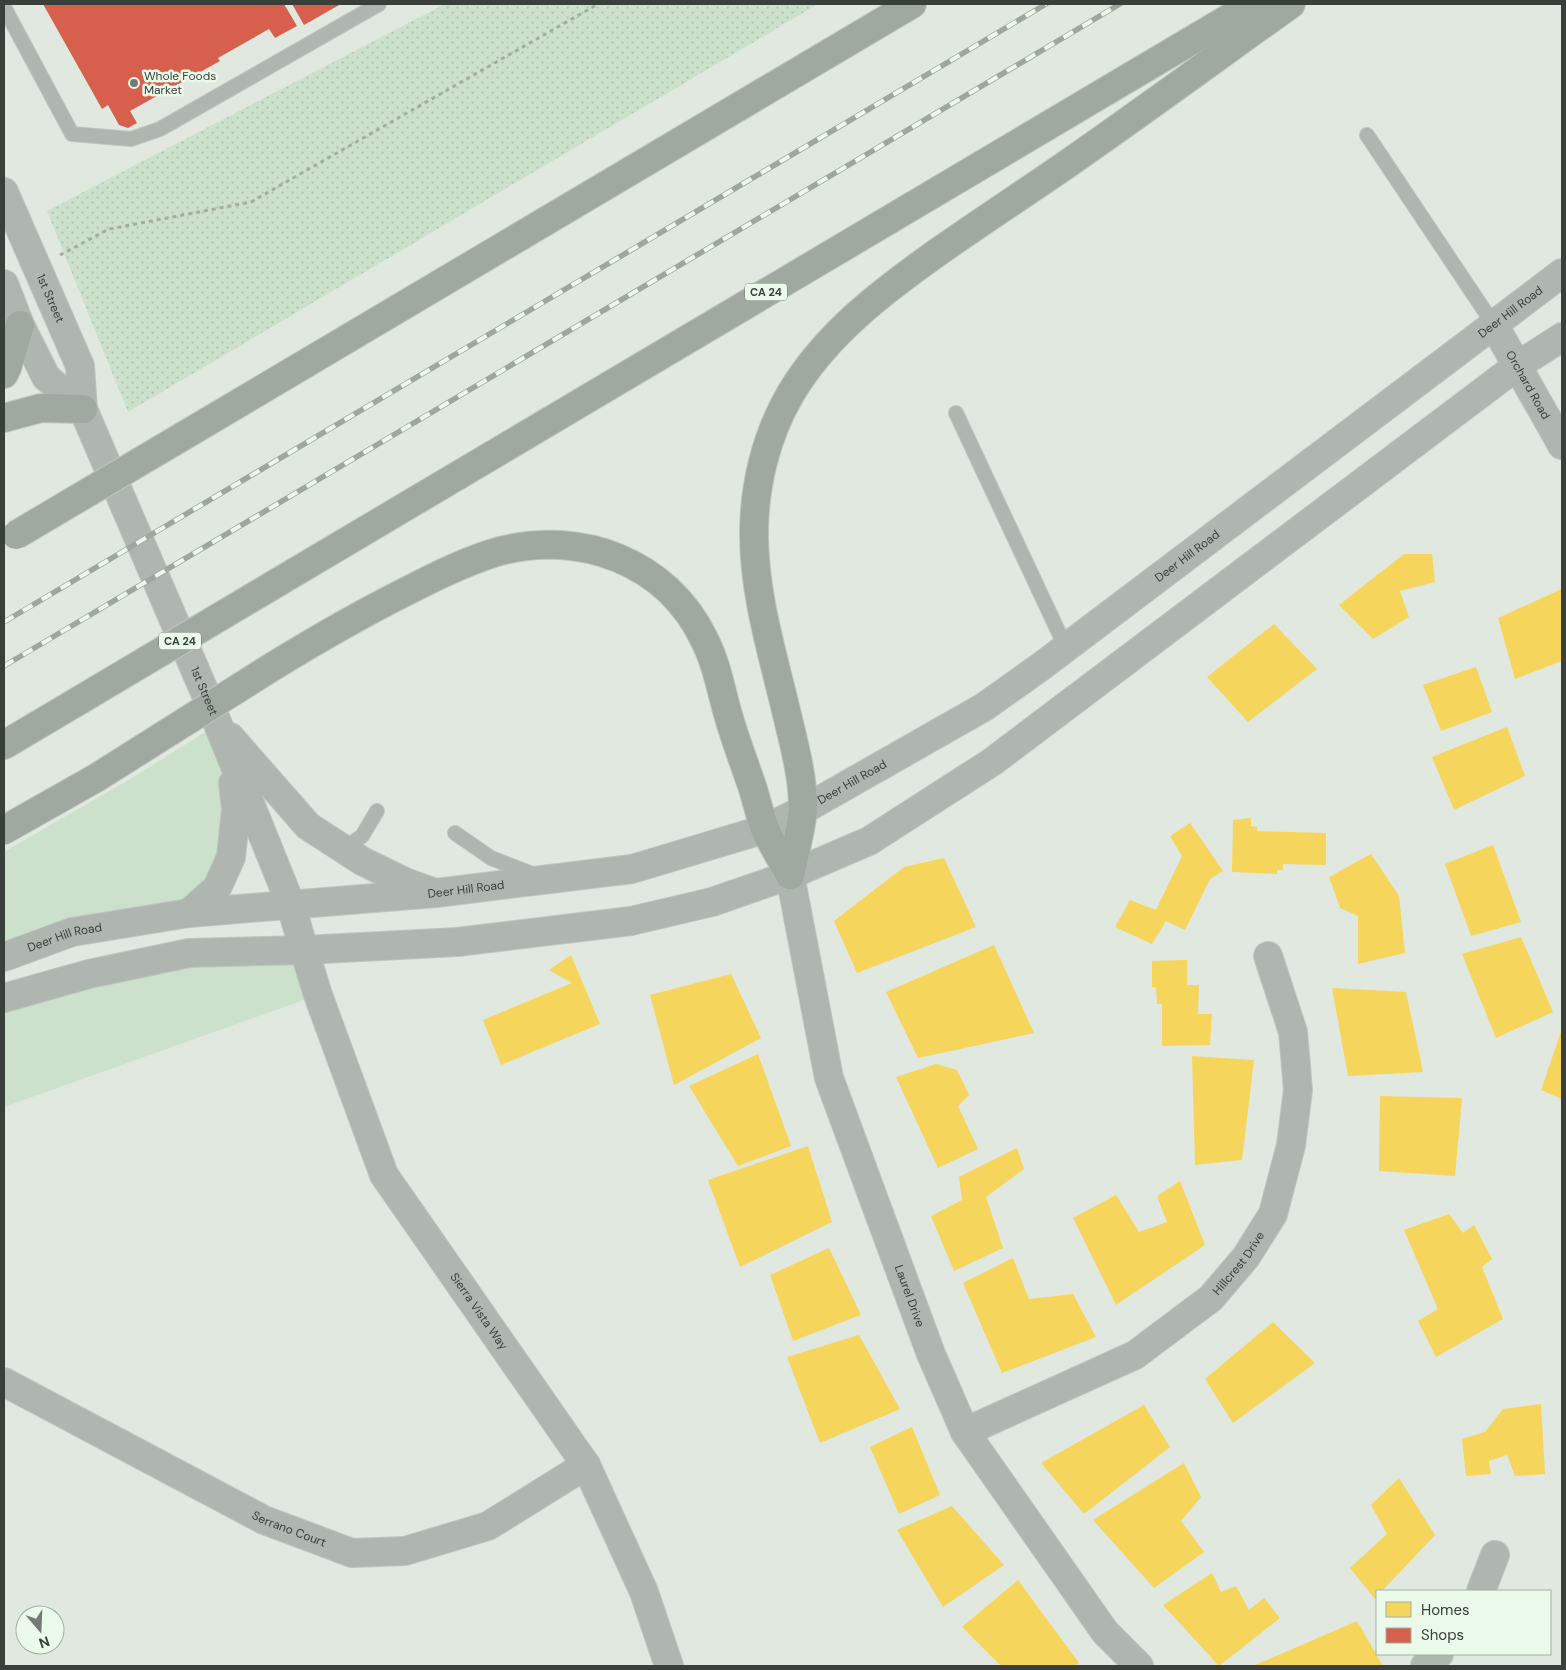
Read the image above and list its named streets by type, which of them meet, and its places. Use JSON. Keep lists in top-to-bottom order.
{
  "streets": {
    "highway": ["CA 24"],
    "street": [
      "1st Street",
      "Deer Hill Road",
      "Orchard Road",
      "Hillcrest Drive",
      "Laurel Drive",
      "Sierra Vista Way",
      "Serrano Court"
    ]
  },
  "crossings": [
    ["1st Street", "Deer Hill Road"],
    ["1st Street", "Sierra Vista Way"],
    ["Deer Hill Road", "Orchard Road"],
    ["Hillcrest Drive", "Laurel Drive"],
    ["Sierra Vista Way", "Serrano Court"]
  ],
  "places": ["Whole Foods Market"],
  "legend": ["Homes", "Shops"],
  "north": "bottom"
}
